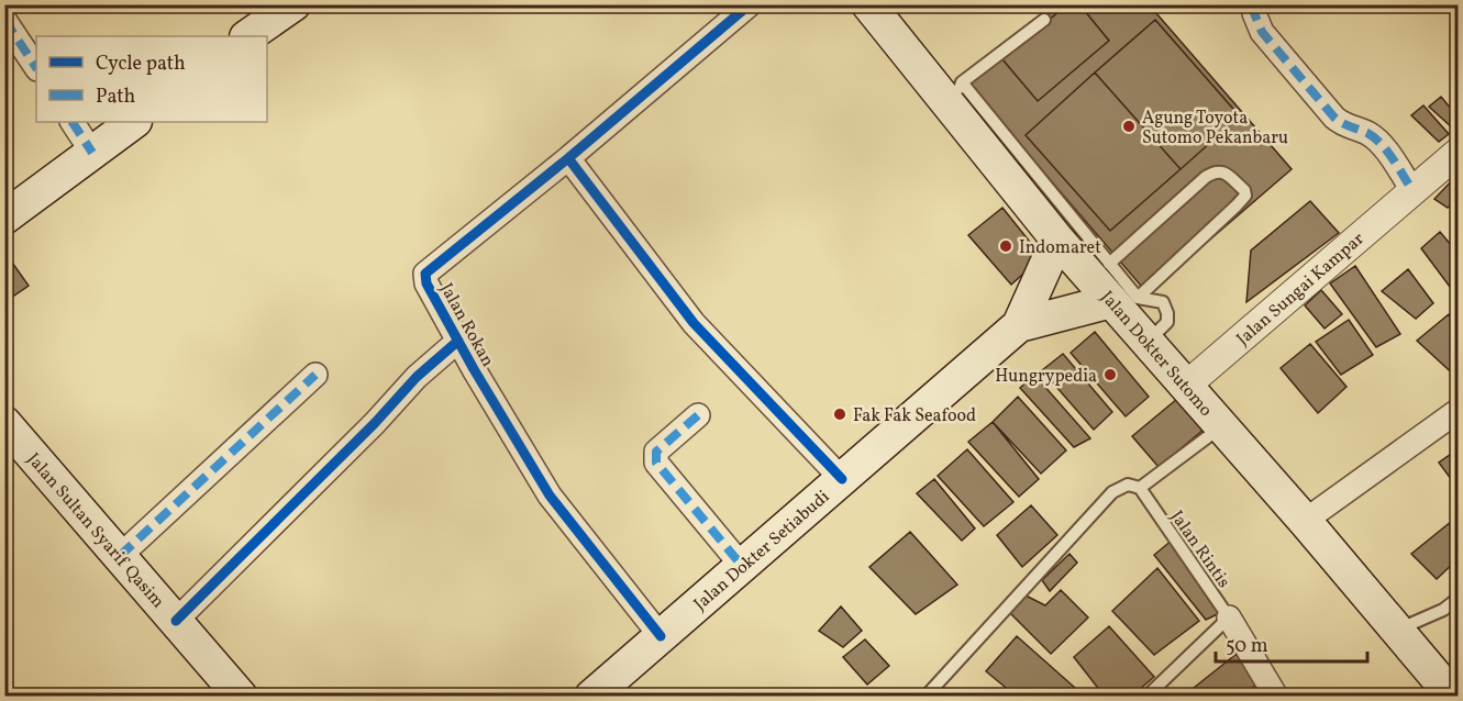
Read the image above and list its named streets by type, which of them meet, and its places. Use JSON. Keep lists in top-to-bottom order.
{
  "streets": {
    "main road": ["Jalan Dokter Sutomo", "Jalan Sultan Syarif Qasim", "Jalan Dokter Setiabudi"],
    "street": ["Jalan Sungai Kampar", "Jalan Rokan"],
    "lane": ["Jalan Rintis"]
  },
  "crossings": [
    ["Jalan Sungai Kampar", "Jalan Dokter Sutomo"],
    ["Jalan Rokan", "Jalan Dokter Setiabudi"],
    ["Jalan Dokter Sutomo", "Jalan Dokter Setiabudi"]
  ],
  "places": [
    "Agung Toyota Sutomo Pekanbaru",
    "Indomaret",
    "Hungrypedia",
    "Fak Fak Seafood"
  ],
  "legend": ["Cycle path", "Path"],
  "scale_bar": "50 m"
}
